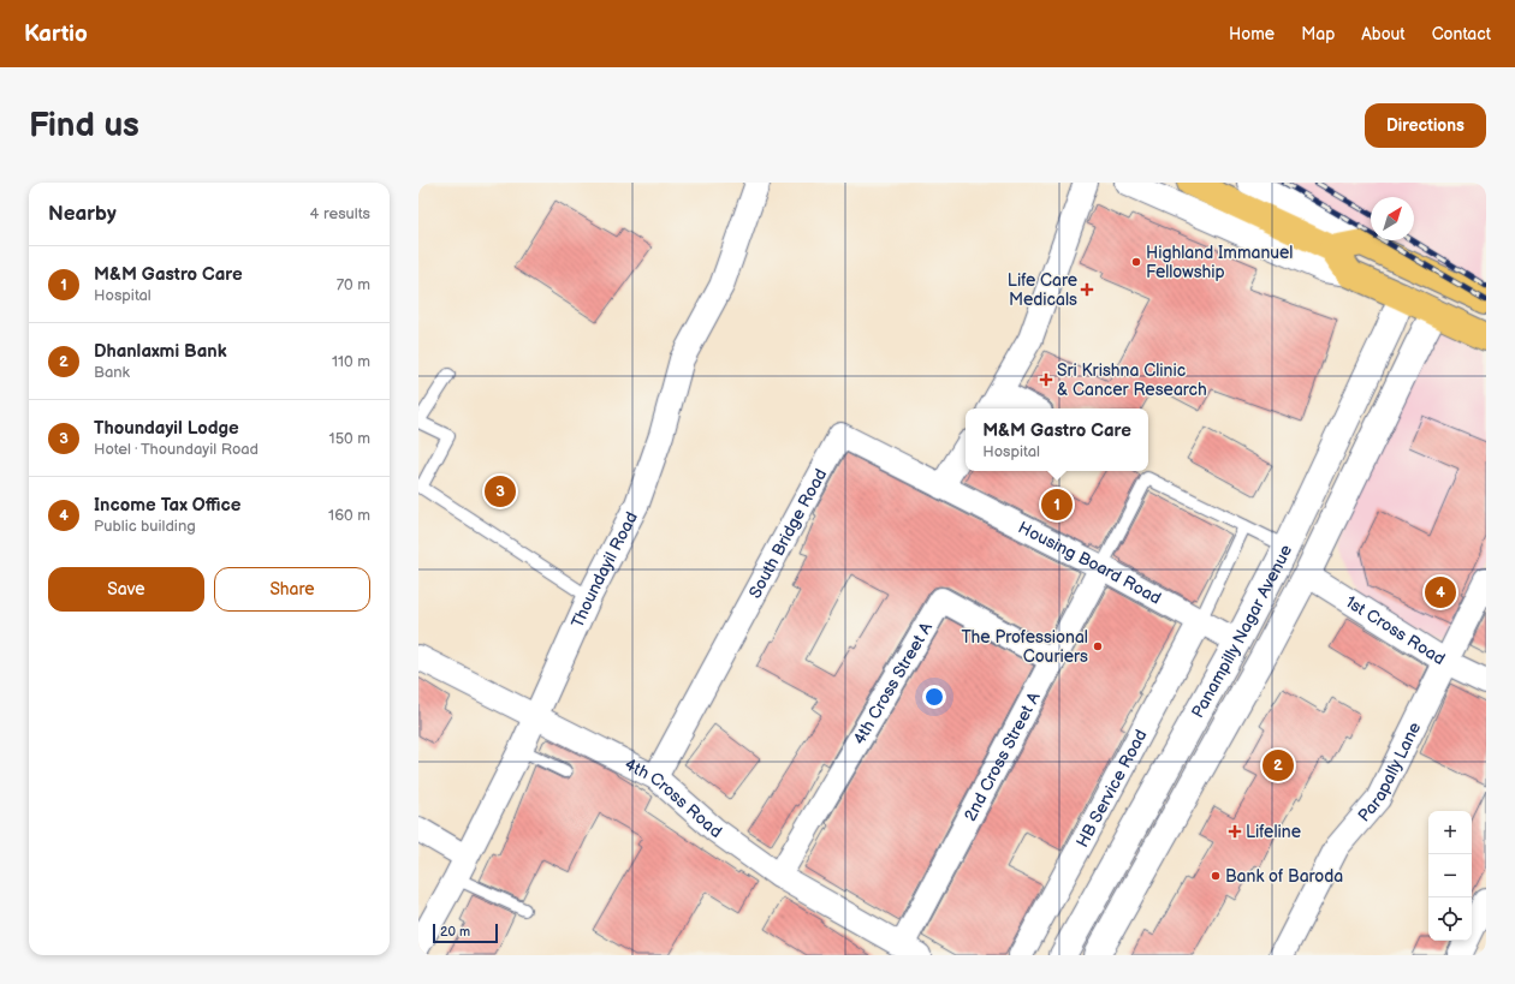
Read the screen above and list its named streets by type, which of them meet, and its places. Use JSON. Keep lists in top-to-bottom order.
{
  "streets": {
    "street": [
      "South Bridge Road",
      "Housing Board Road",
      "Thoundayil Road",
      "1st Cross Road",
      "Panampilly Nagar Avenue",
      "4th Cross Street A",
      "2nd Cross Street A",
      "Parapally Lane",
      "HB Service Road",
      "4th Cross Road"
    ]
  },
  "crossings": [
    ["South Bridge Road", "Housing Board Road"],
    ["South Bridge Road", "4th Cross Road"],
    ["Housing Board Road", "Panampilly Nagar Avenue"],
    ["Housing Board Road", "2nd Cross Street A"],
    ["Housing Board Road", "HB Service Road"],
    ["Thoundayil Road", "4th Cross Road"],
    ["1st Cross Road", "Panampilly Nagar Avenue"],
    ["1st Cross Road", "Parapally Lane"],
    ["4th Cross Street A", "2nd Cross Street A"],
    ["4th Cross Street A", "4th Cross Road"],
    ["2nd Cross Street A", "4th Cross Road"]
  ],
  "places": {
    "other": ["Highland Immanuel Fellowship", "The Professional Couriers", "Bank of Baroda"],
    "health": ["Life Care Medicals", "Sri Krishna Clinic & Cancer Research", "Lifeline"]
  },
  "scale_bar": "20 m",
  "north": "top right",
  "page": {
    "header": "Kartio",
    "nav": [
      "Home",
      "Map",
      "About",
      "Contact"
    ],
    "buttons": [
      "Directions",
      ["Save", "Share"]
    ],
    "title": "Find us",
    "heading": ["Nearby", "4 results"],
    "list": [
      {
        "mark": "1",
        "name": "M&M Gastro Care",
        "note": "Hospital",
        "value": "70 m"
      },
      {
        "mark": "2",
        "name": "Dhanlaxmi Bank",
        "note": "Bank",
        "value": "110 m"
      },
      {
        "mark": "3",
        "name": "Thoundayil Lodge",
        "note": "Hotel · Thoundayil Road",
        "value": "150 m"
      },
      {
        "mark": "4",
        "name": "Income Tax Office",
        "note": "Public building",
        "value": "160 m"
      }
    ],
    "popup": ["M&M Gastro Care", "Hospital"],
    "pins": [
      "3",
      "1",
      "4",
      "2"
    ],
    "map_buttons": ["+", "−"],
    "scale": "20 m"
  }
}
